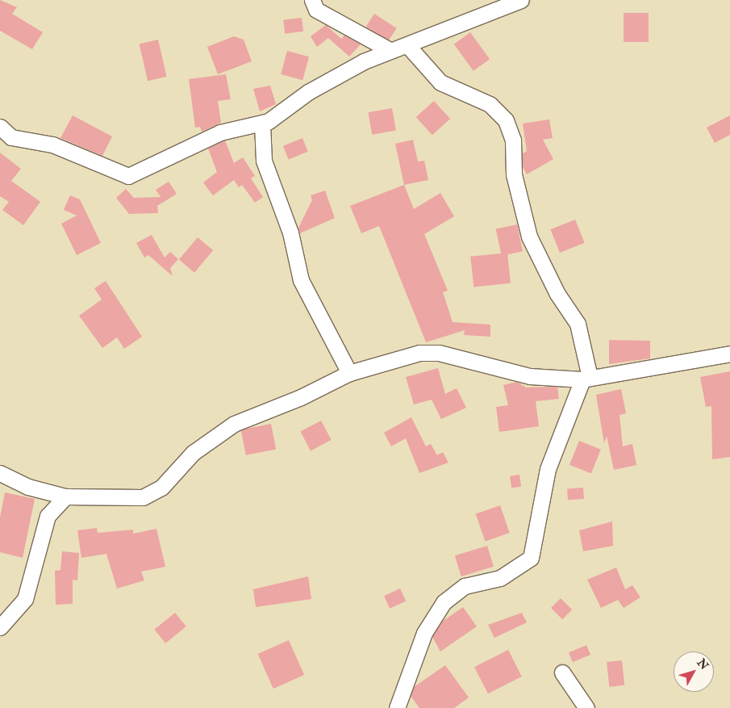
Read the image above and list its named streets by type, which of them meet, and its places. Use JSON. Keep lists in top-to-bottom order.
{
  "north": "top right"
}
